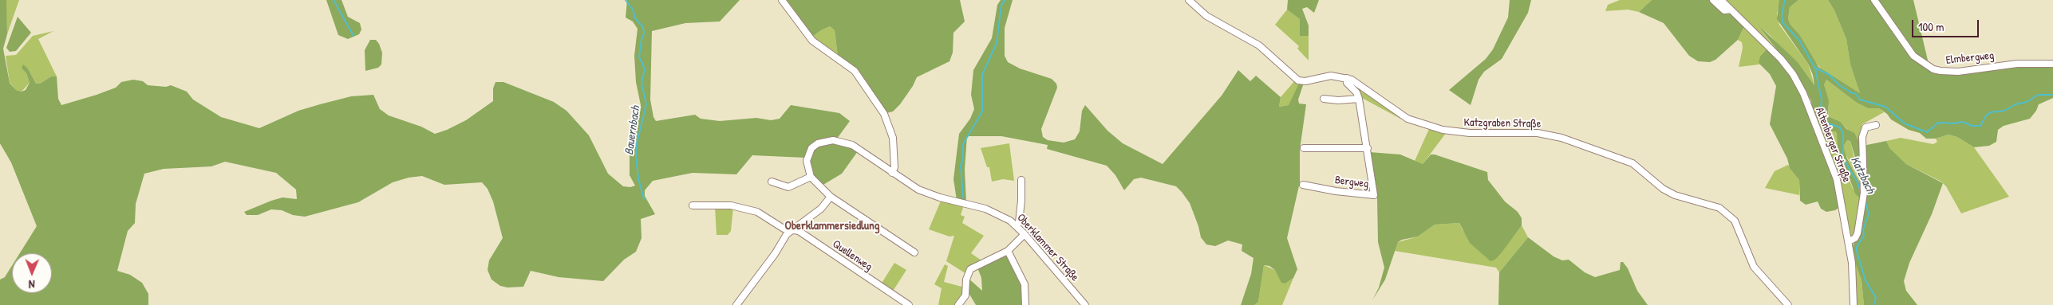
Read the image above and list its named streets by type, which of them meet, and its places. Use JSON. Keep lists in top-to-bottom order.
{
  "streets": {
    "street": [
      "Elmbergweg",
      "Katzgraben Straße",
      "Altenberger Straße",
      "Bergweg",
      "Oberklammer Straße",
      "Quellenweg"
    ]
  },
  "crossings": [
    ["Katzgraben Straße", "Bergweg"]
  ],
  "districts": ["Oberklammersiedlung"],
  "water": ["Bauernbach", "Katzbach"],
  "scale_bar": "100 m",
  "north": "bottom"
}
